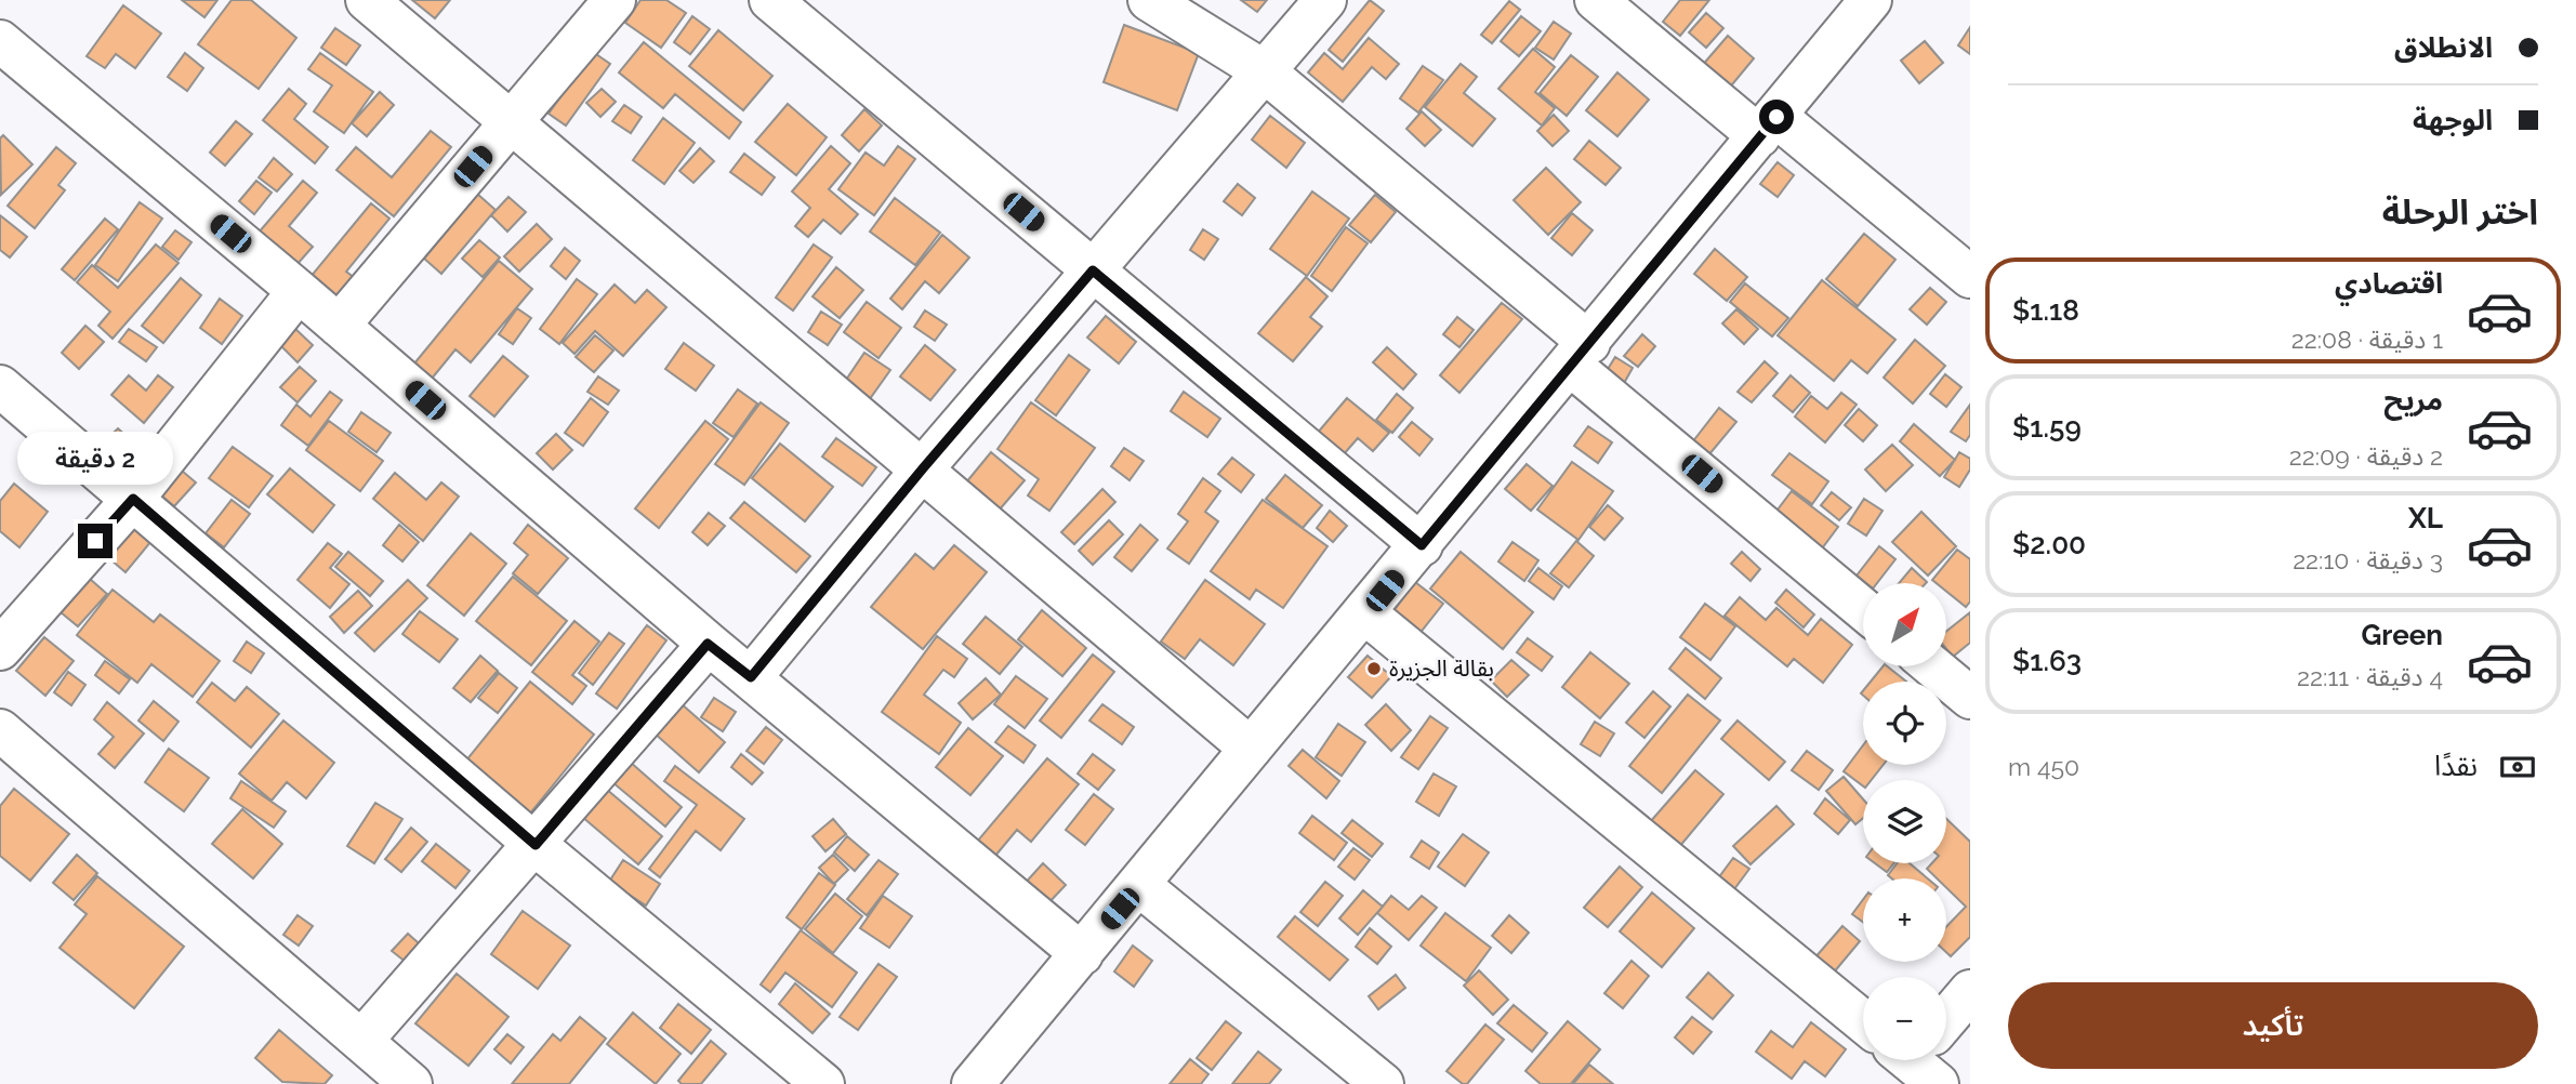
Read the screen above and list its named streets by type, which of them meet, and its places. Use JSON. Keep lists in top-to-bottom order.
{
  "places": ["بقالة الجزيرة"],
  "north": "top right",
  "page": {
    "banner": ["الانطلاق", "الوجهة"],
    "heading": "اختر الرحلة",
    "list": [
      {
        "name": "اقتصادي",
        "note": "1 دقيقة · 22:08",
        "value": "$1.18"
      },
      {
        "name": "مريح",
        "note": "2 دقيقة · 22:09",
        "value": "$1.59"
      },
      {
        "name": "XL",
        "note": "3 دقيقة · 22:10",
        "value": "$2.00"
      },
      {
        "name": "Green",
        "note": "4 دقيقة · 22:11",
        "value": "$1.63"
      }
    ],
    "bubble": "2 دقيقة",
    "map_buttons": ["+", "−"],
    "pay": ["نقدًا", "450 m"],
    "buttons": "تأكيد"
  }
}
